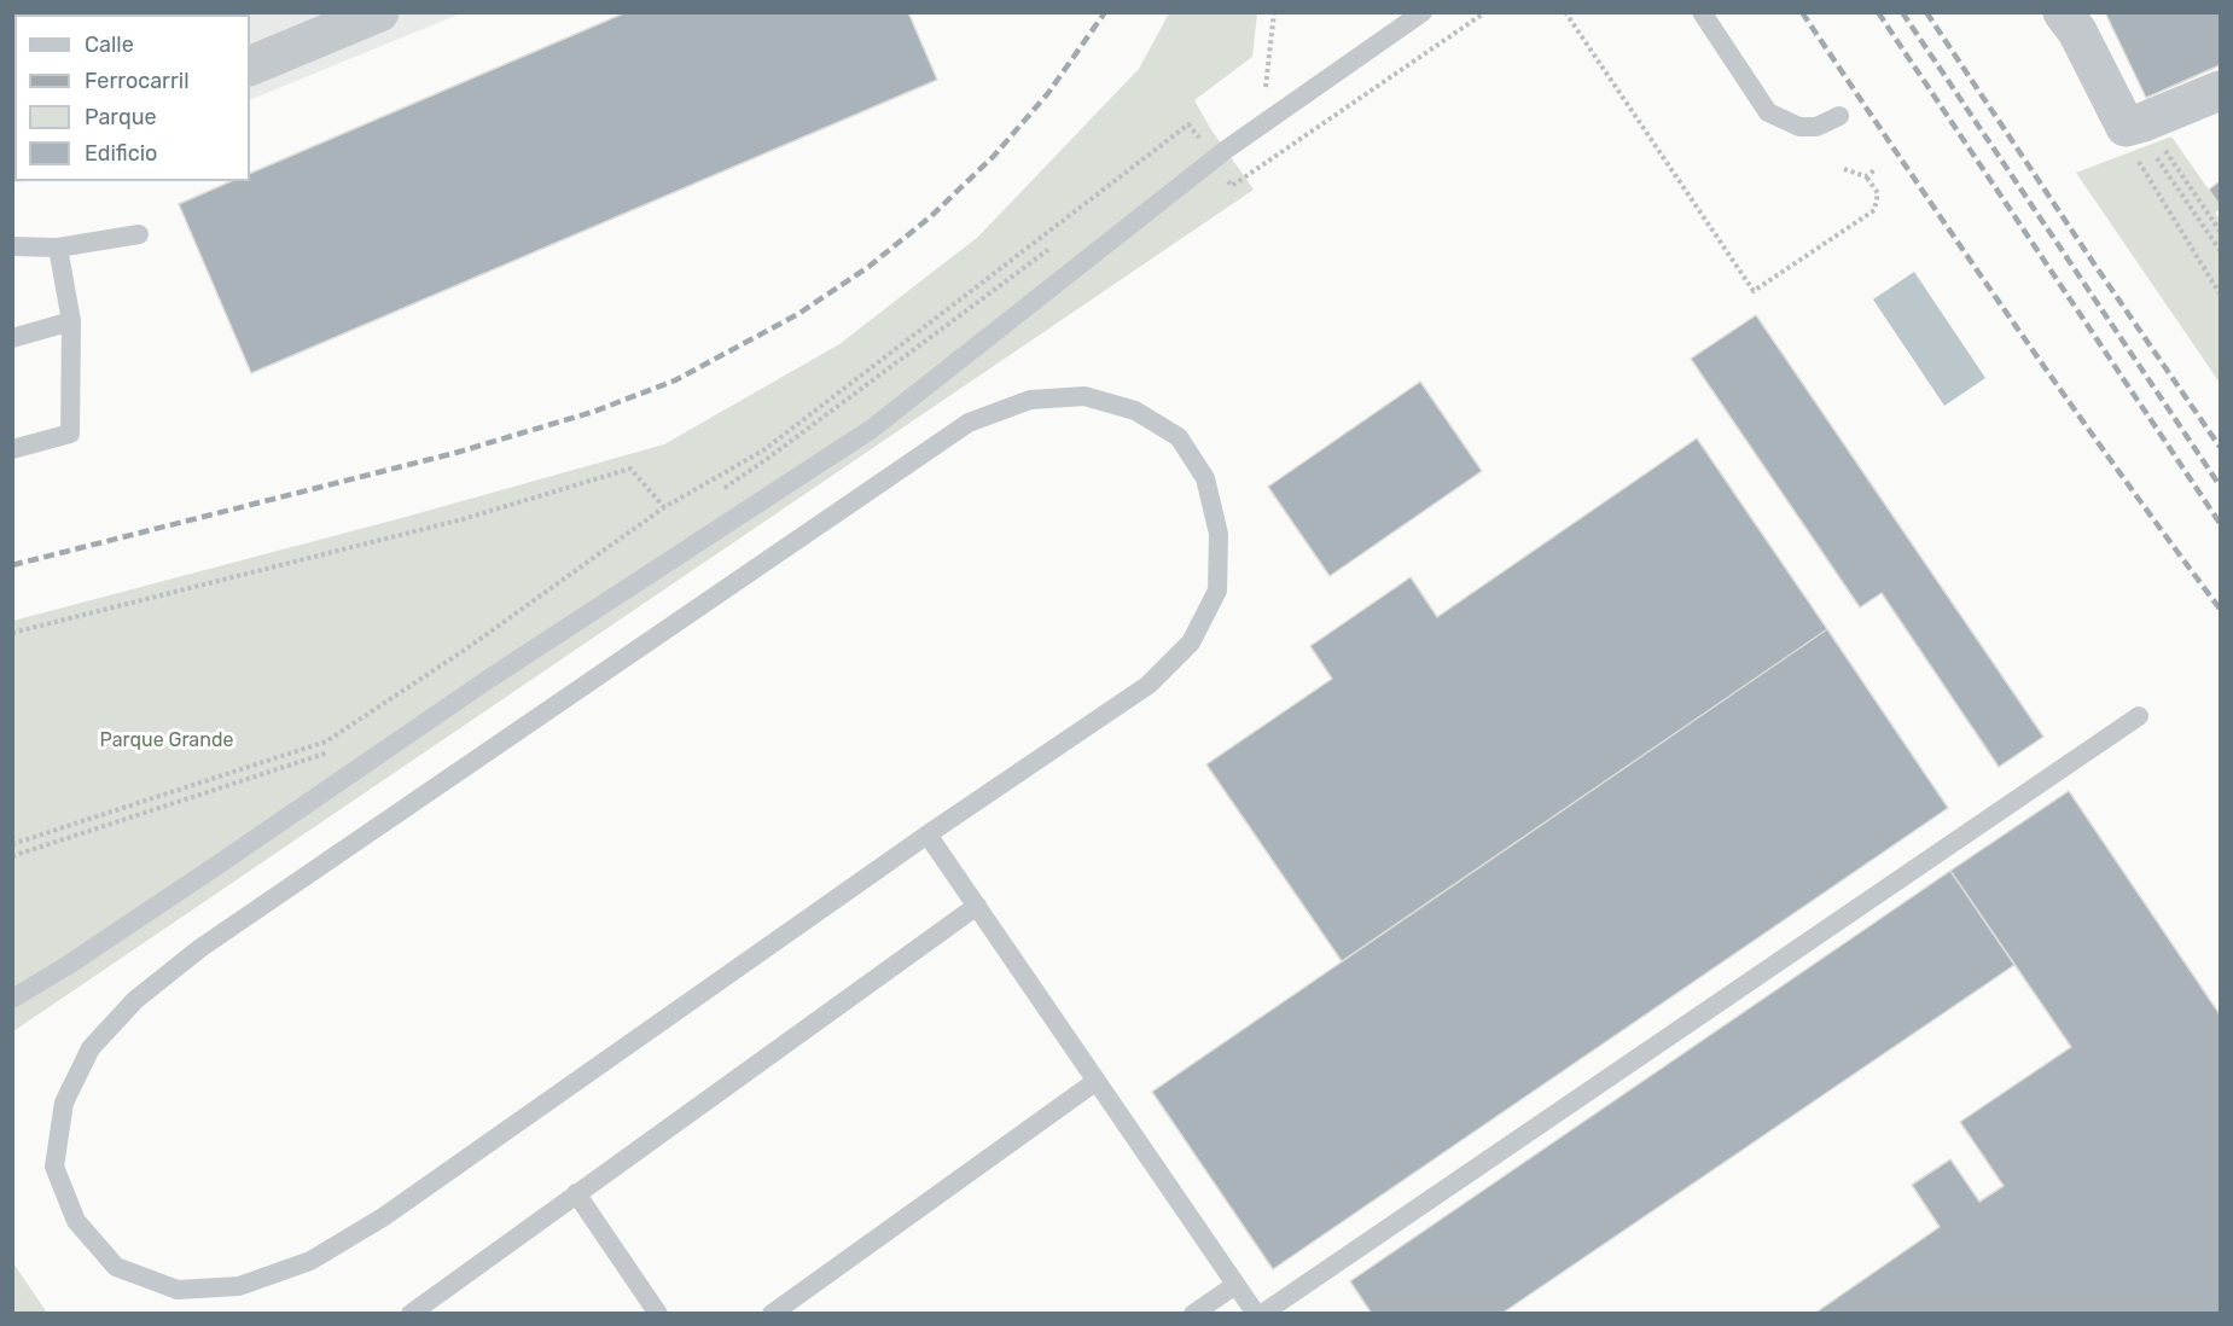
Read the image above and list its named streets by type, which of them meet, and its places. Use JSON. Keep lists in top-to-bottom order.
{
  "parks": ["Parque Grande"],
  "legend": [
    "Calle",
    "Ferrocarril",
    "Parque",
    "Edificio"
  ]
}
